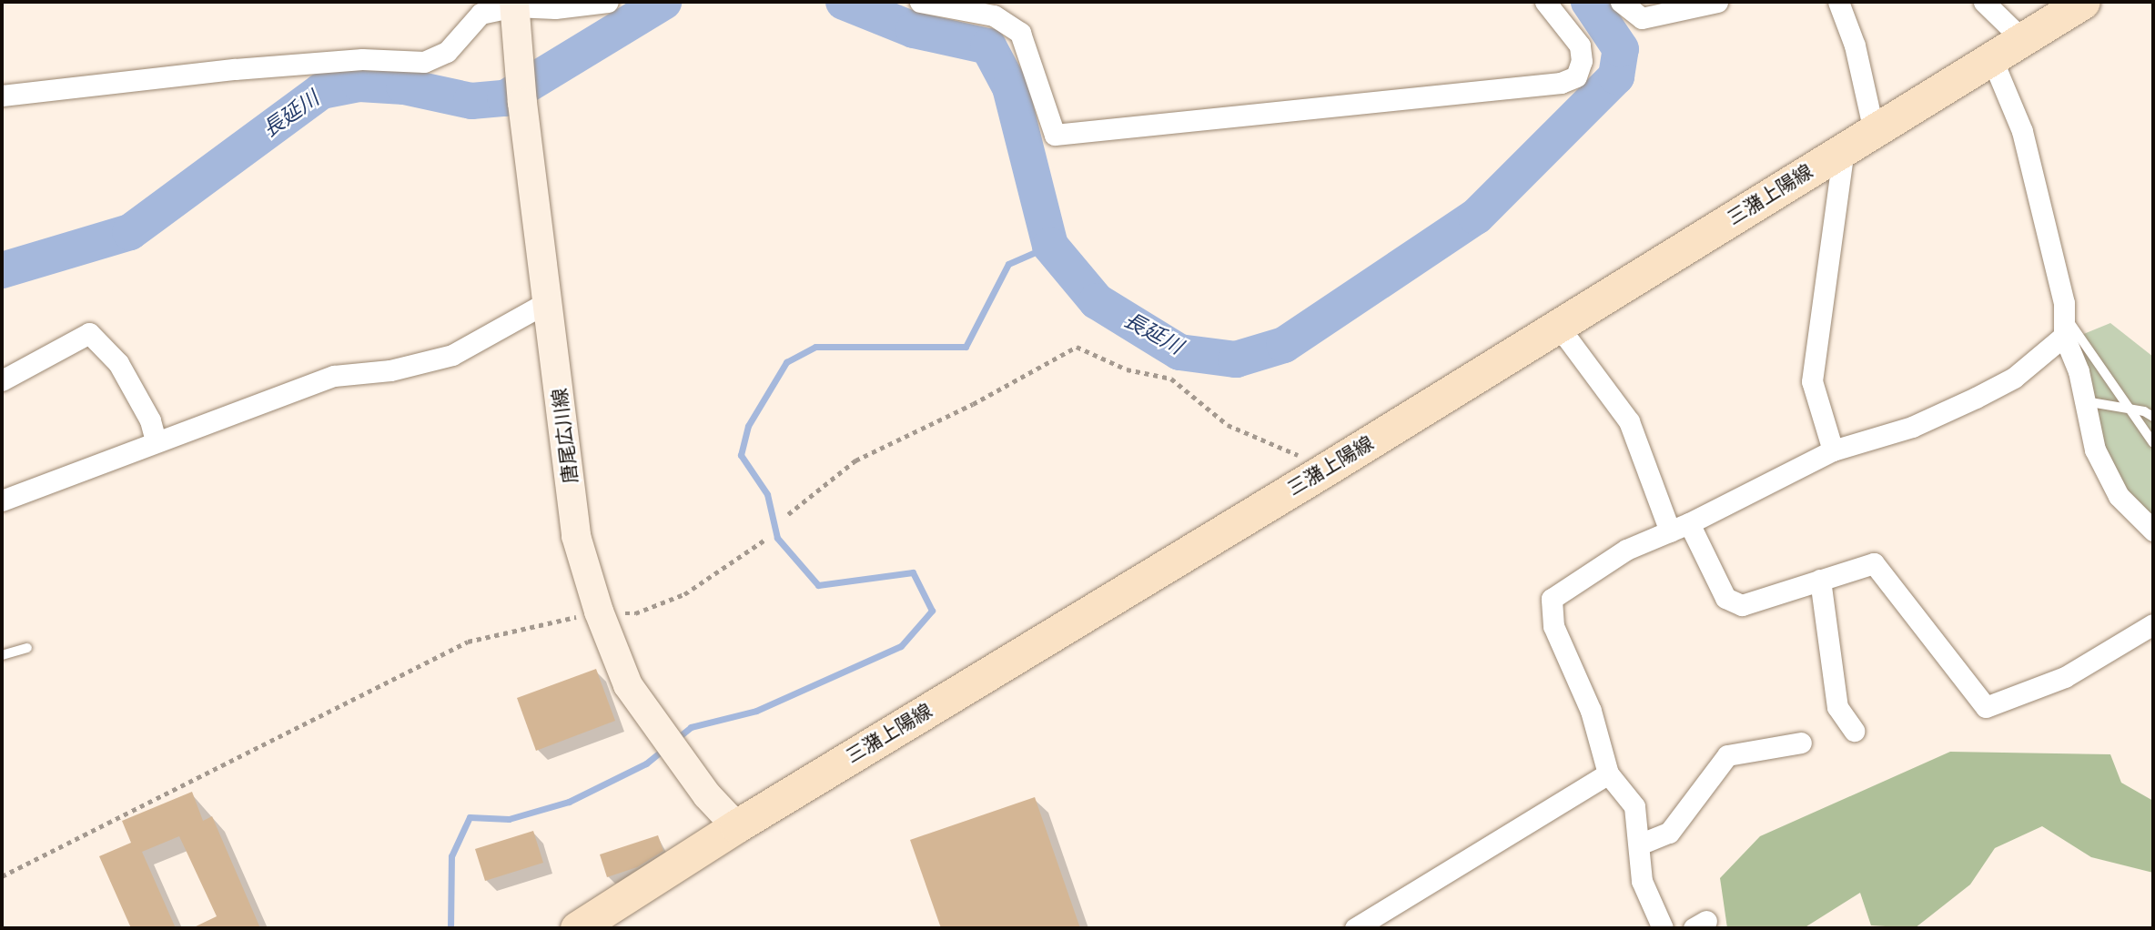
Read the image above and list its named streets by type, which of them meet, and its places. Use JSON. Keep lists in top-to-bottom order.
{
  "streets": {
    "main road": ["三潴上陽線", "唐尾広川線"]
  },
  "crossings": [
    ["三潴上陽線", "唐尾広川線"]
  ],
  "water": ["長延川"]
}
